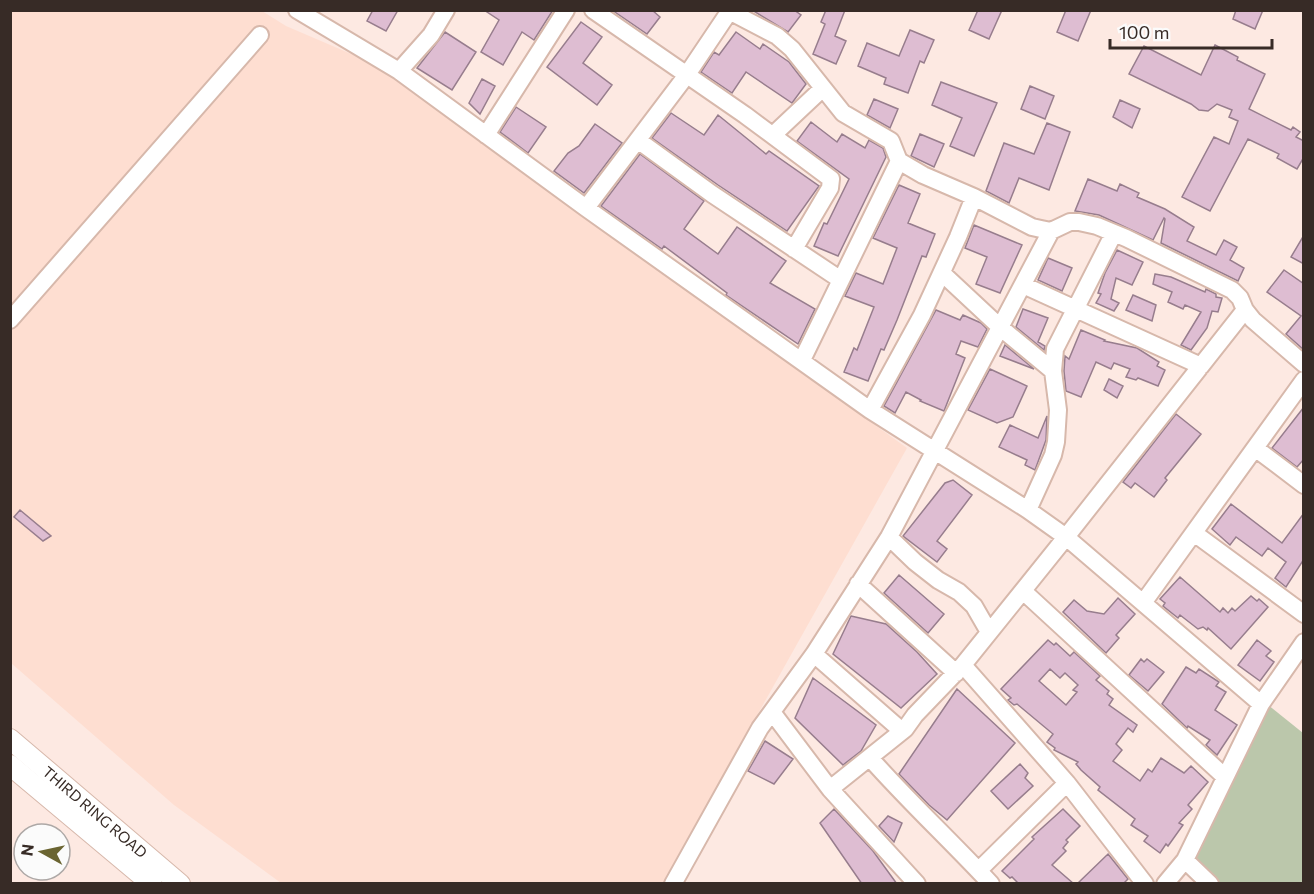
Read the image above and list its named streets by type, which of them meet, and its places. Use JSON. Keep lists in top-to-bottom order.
{
  "streets": {
    "main road": ["THIRD RING ROAD"]
  },
  "scale_bar": "100 m",
  "north": "left"
}
